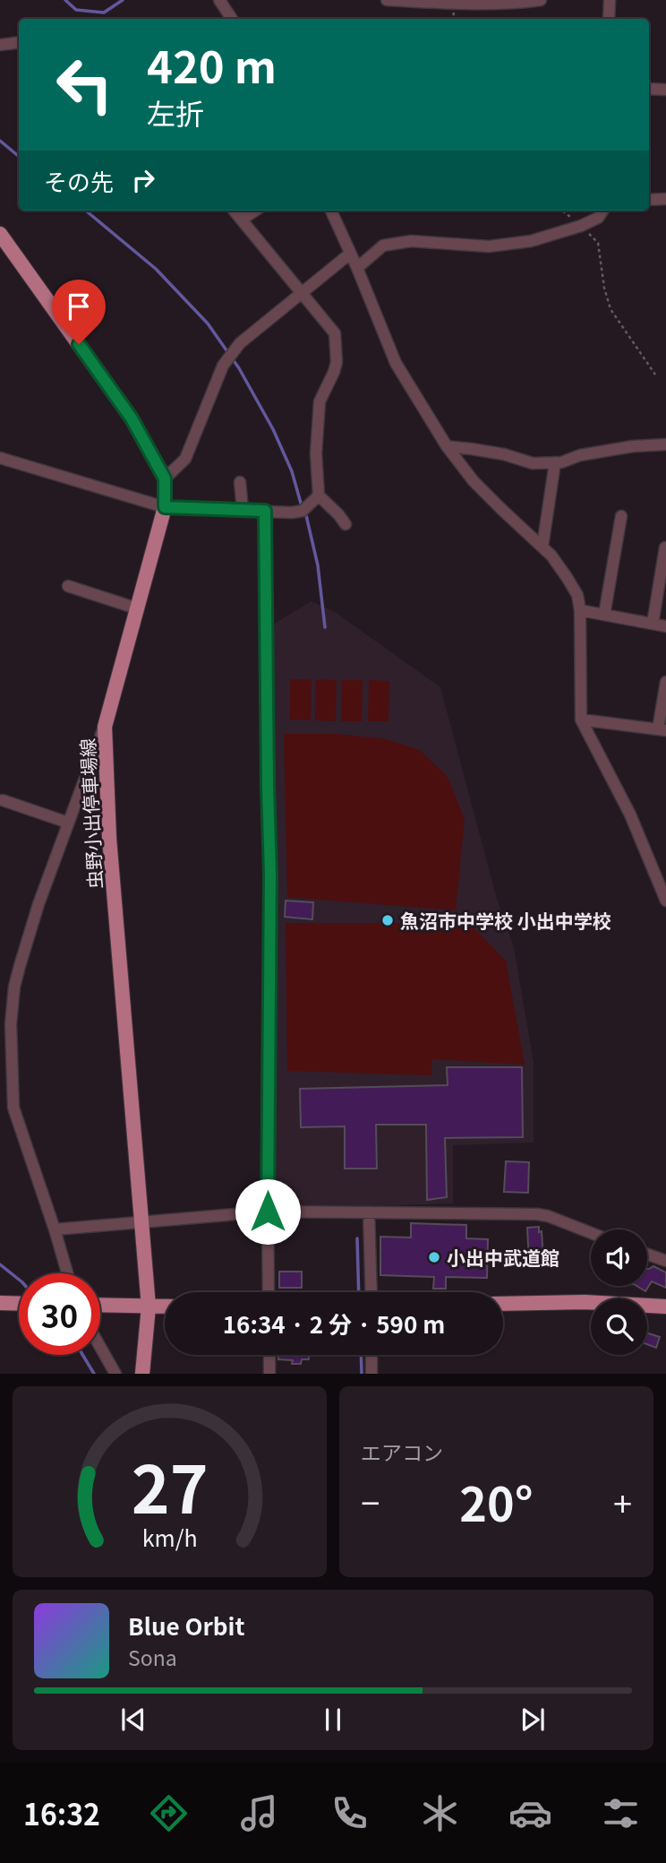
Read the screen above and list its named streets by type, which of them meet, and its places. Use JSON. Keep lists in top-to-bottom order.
{
  "streets": {
    "main road": ["虫野小出停車場線"]
  },
  "places": ["魚沼市中学校 小出中学校", "小出中武道館"],
  "page": {
    "turn": ["420 m", "左折"],
    "then": "その先",
    "limit": "30",
    "trip": "16:34 · 2 分 · 590 m",
    "tile": "エアコン",
    "heat": ["−", "20°", "+"],
    "song": ["Blue Orbit", "Sona"],
    "tabs": "16:32",
    "gauge": ["27", "km/h"]
  }
}
